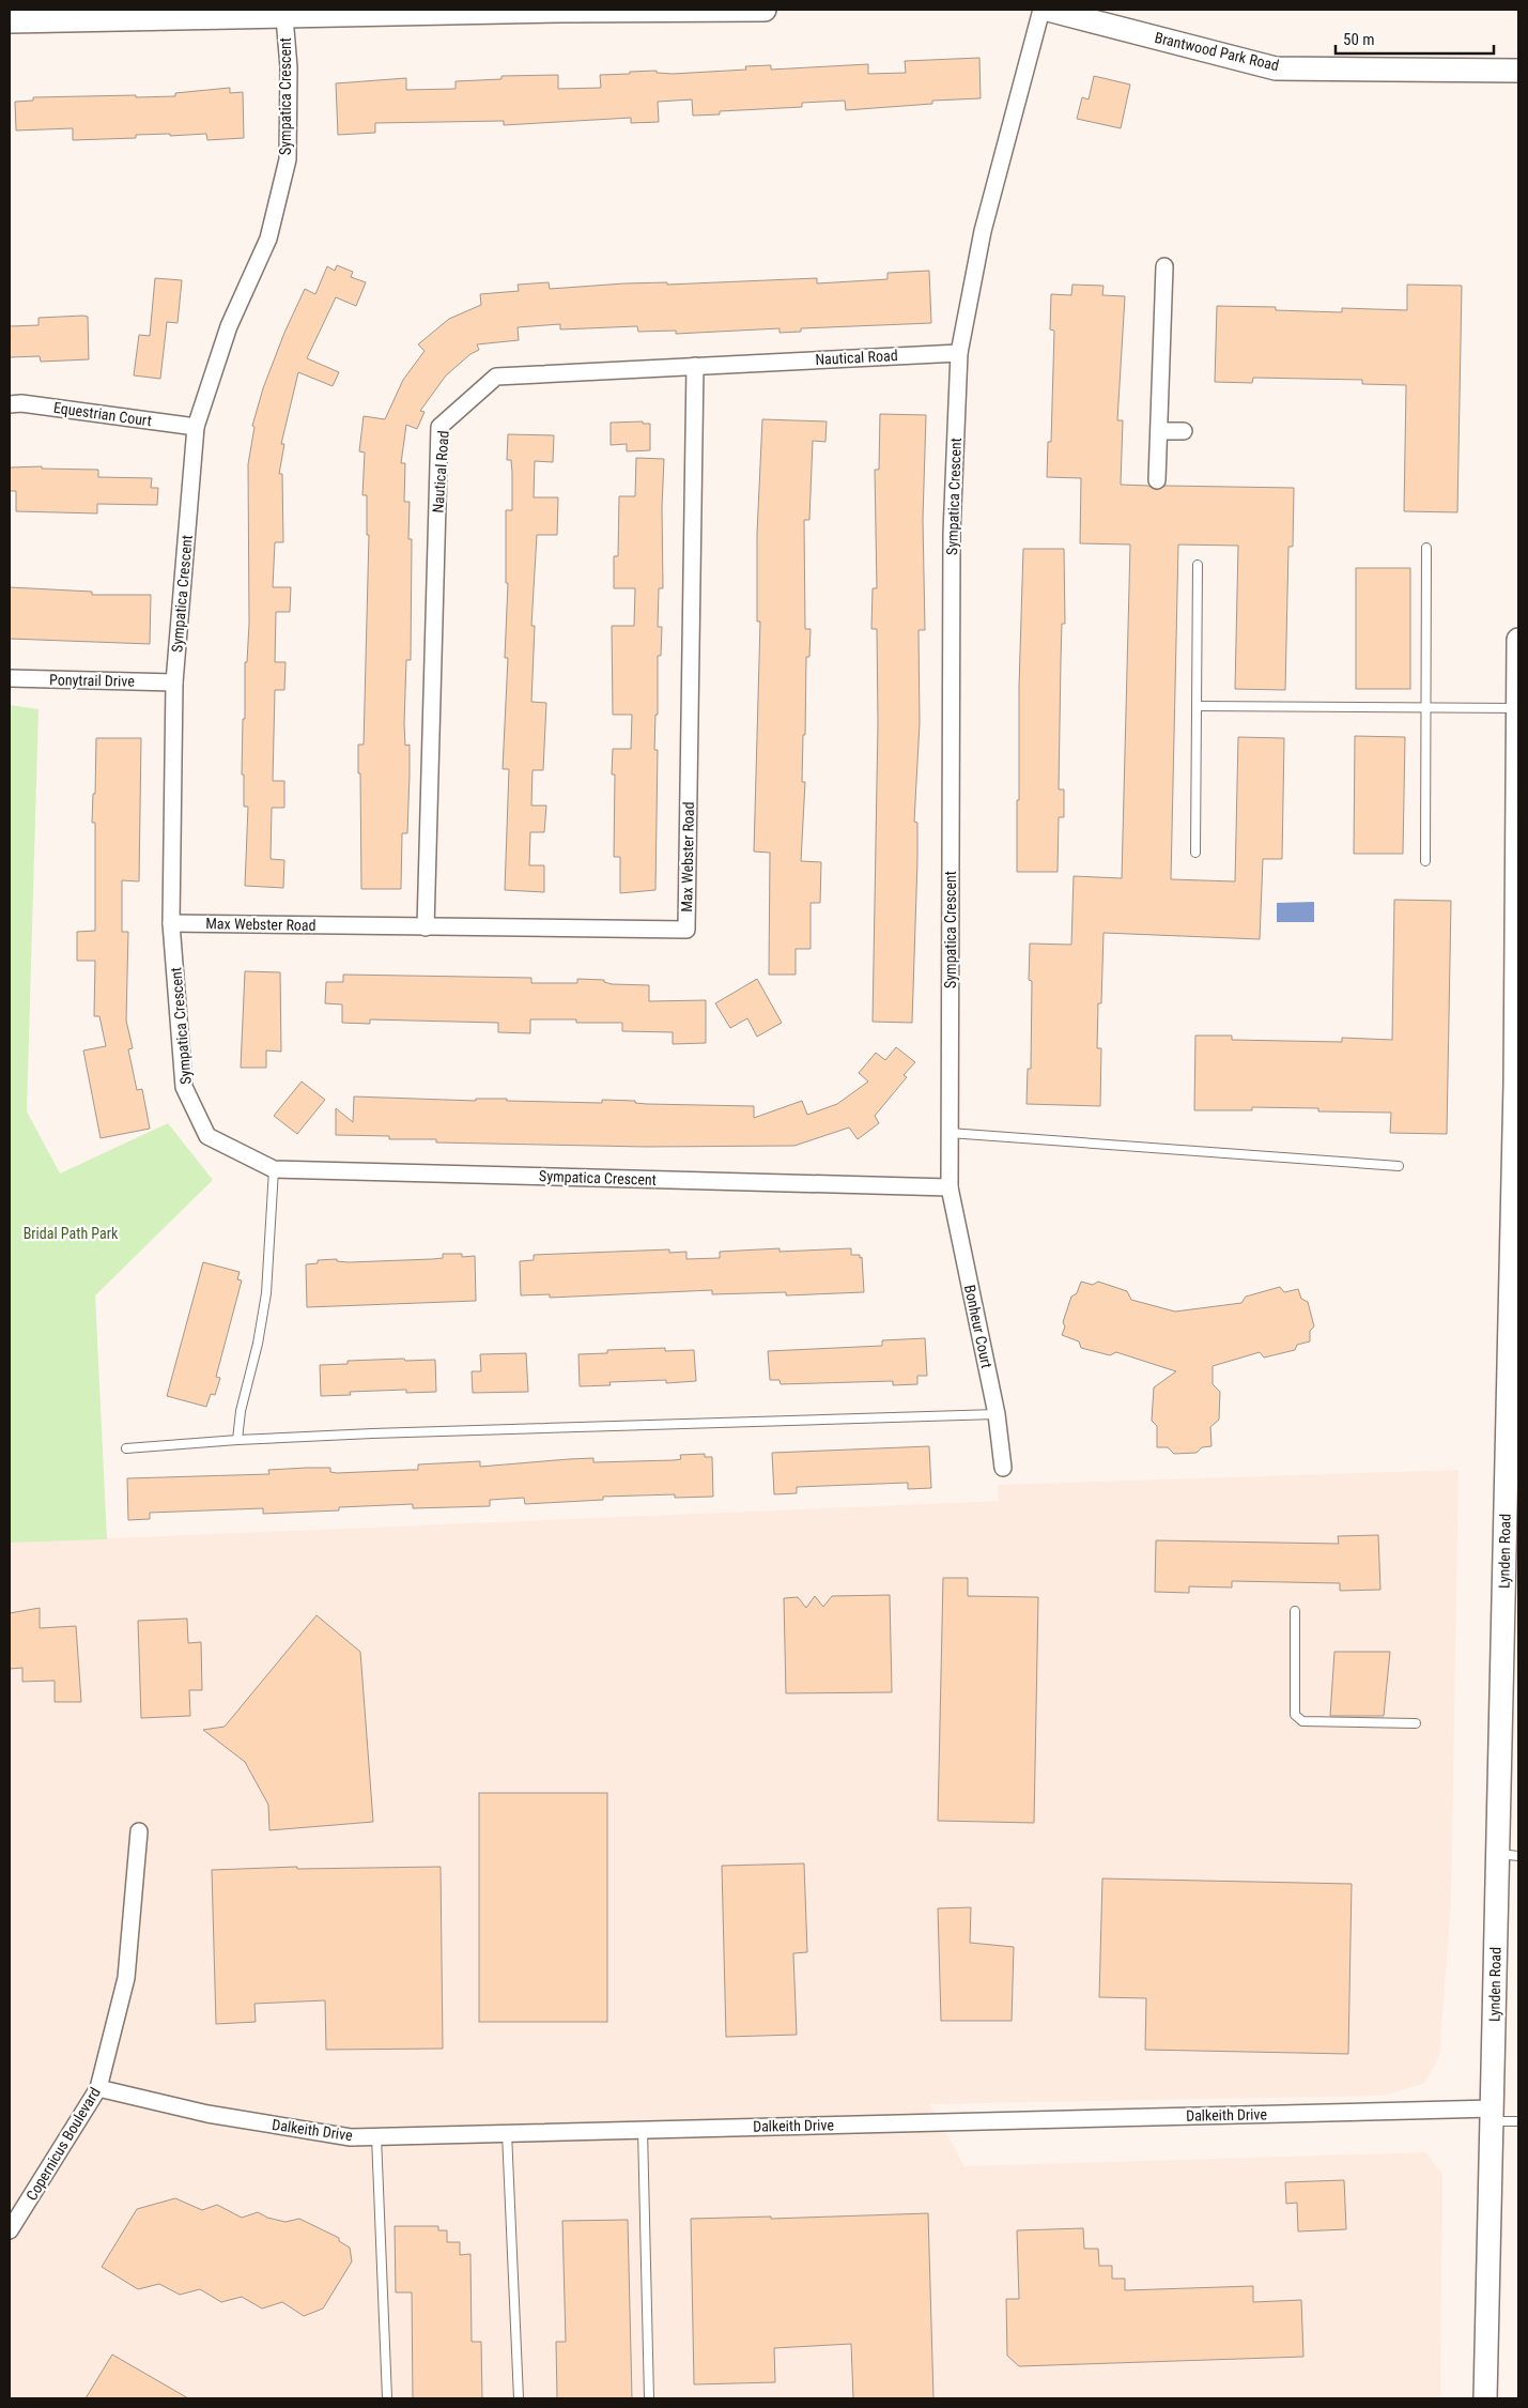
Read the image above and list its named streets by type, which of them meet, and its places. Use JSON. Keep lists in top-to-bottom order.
{
  "streets": {
    "main road": ["Brantwood Park Road", "Lynden Road"],
    "street": [
      "Sympatica Crescent",
      "Nautical Road",
      "Equestrian Court",
      "Ponytrail Drive",
      "Max Webster Road",
      "Bonheur Court",
      "Dalkeith Drive",
      "Copernicus Boulevard"
    ]
  },
  "crossings": [
    ["Sympatica Crescent", "Nautical Road"],
    ["Sympatica Crescent", "Equestrian Court"],
    ["Sympatica Crescent", "Ponytrail Drive"],
    ["Sympatica Crescent", "Max Webster Road"],
    ["Sympatica Crescent", "Bonheur Court"],
    ["Nautical Road", "Max Webster Road"],
    ["Lynden Road", "Dalkeith Drive"],
    ["Dalkeith Drive", "Copernicus Boulevard"]
  ],
  "parks": ["Bridal Path Park"],
  "scale_bar": "50 m"
}
